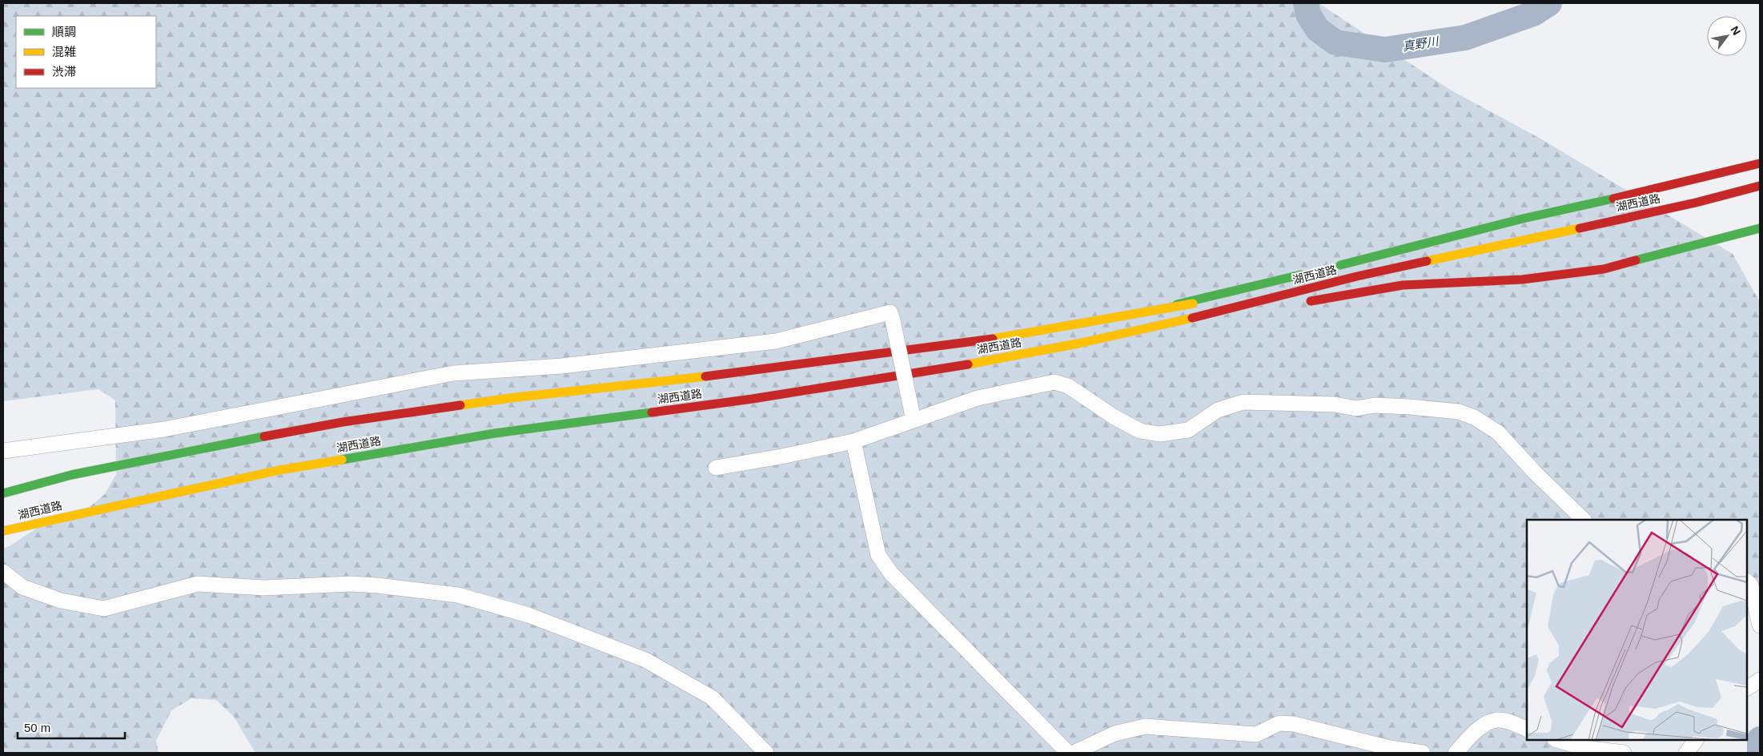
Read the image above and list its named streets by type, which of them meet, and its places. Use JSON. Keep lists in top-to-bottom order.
{
  "streets": {
    "highway": ["湖西道路"]
  },
  "water": ["真野川"],
  "legend": ["順調", "混雑", "渋滞"],
  "scale_bar": "50 m",
  "north": "top right"
}
